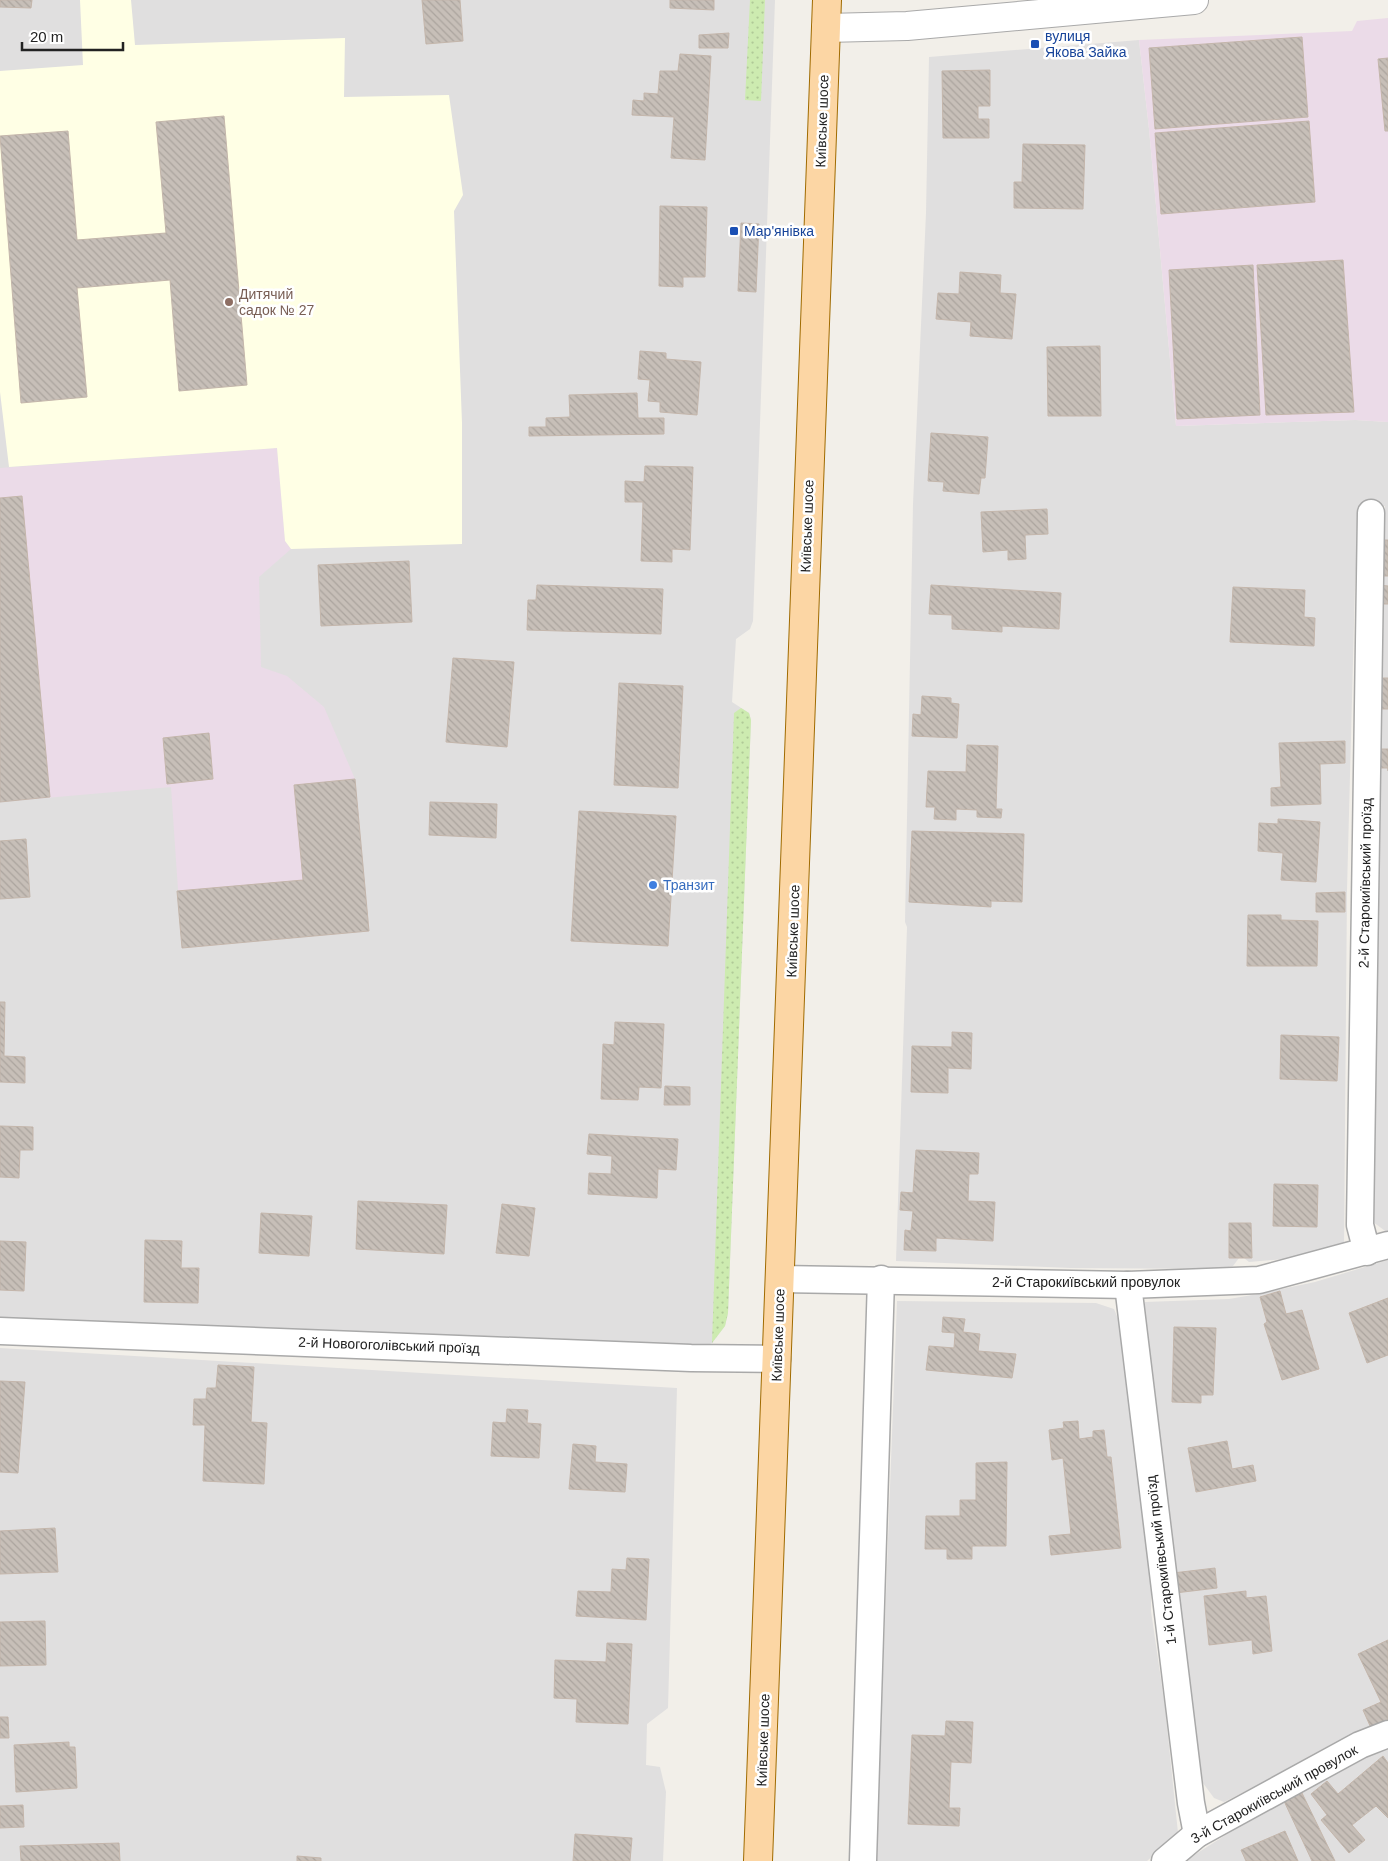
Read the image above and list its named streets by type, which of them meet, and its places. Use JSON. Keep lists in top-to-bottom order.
{
  "streets": {
    "main road": ["Київське шосе"],
    "street": [
      "2-й Старокиївський проїзд",
      "2-й Старокиївський провулок",
      "2-й Новогоголівський проїзд",
      "1-й Старокиївський проїзд",
      "3-й Старокиївський провулок"
    ]
  },
  "crossings": [
    ["Київське шосе", "2-й Старокиївський провулок"],
    ["Київське шосе", "2-й Новогоголівський проїзд"],
    ["2-й Старокиївський проїзд", "2-й Старокиївський провулок"],
    ["2-й Старокиївський провулок", "1-й Старокиївський проїзд"],
    ["1-й Старокиївський проїзд", "3-й Старокиївський провулок"]
  ],
  "places": {
    "transit": ["вулиця Якова Зайка", "Мар'янівка"],
    "other": ["Дитячий садок № 27", "Транзит"]
  },
  "scale_bar": "20 m"
}
